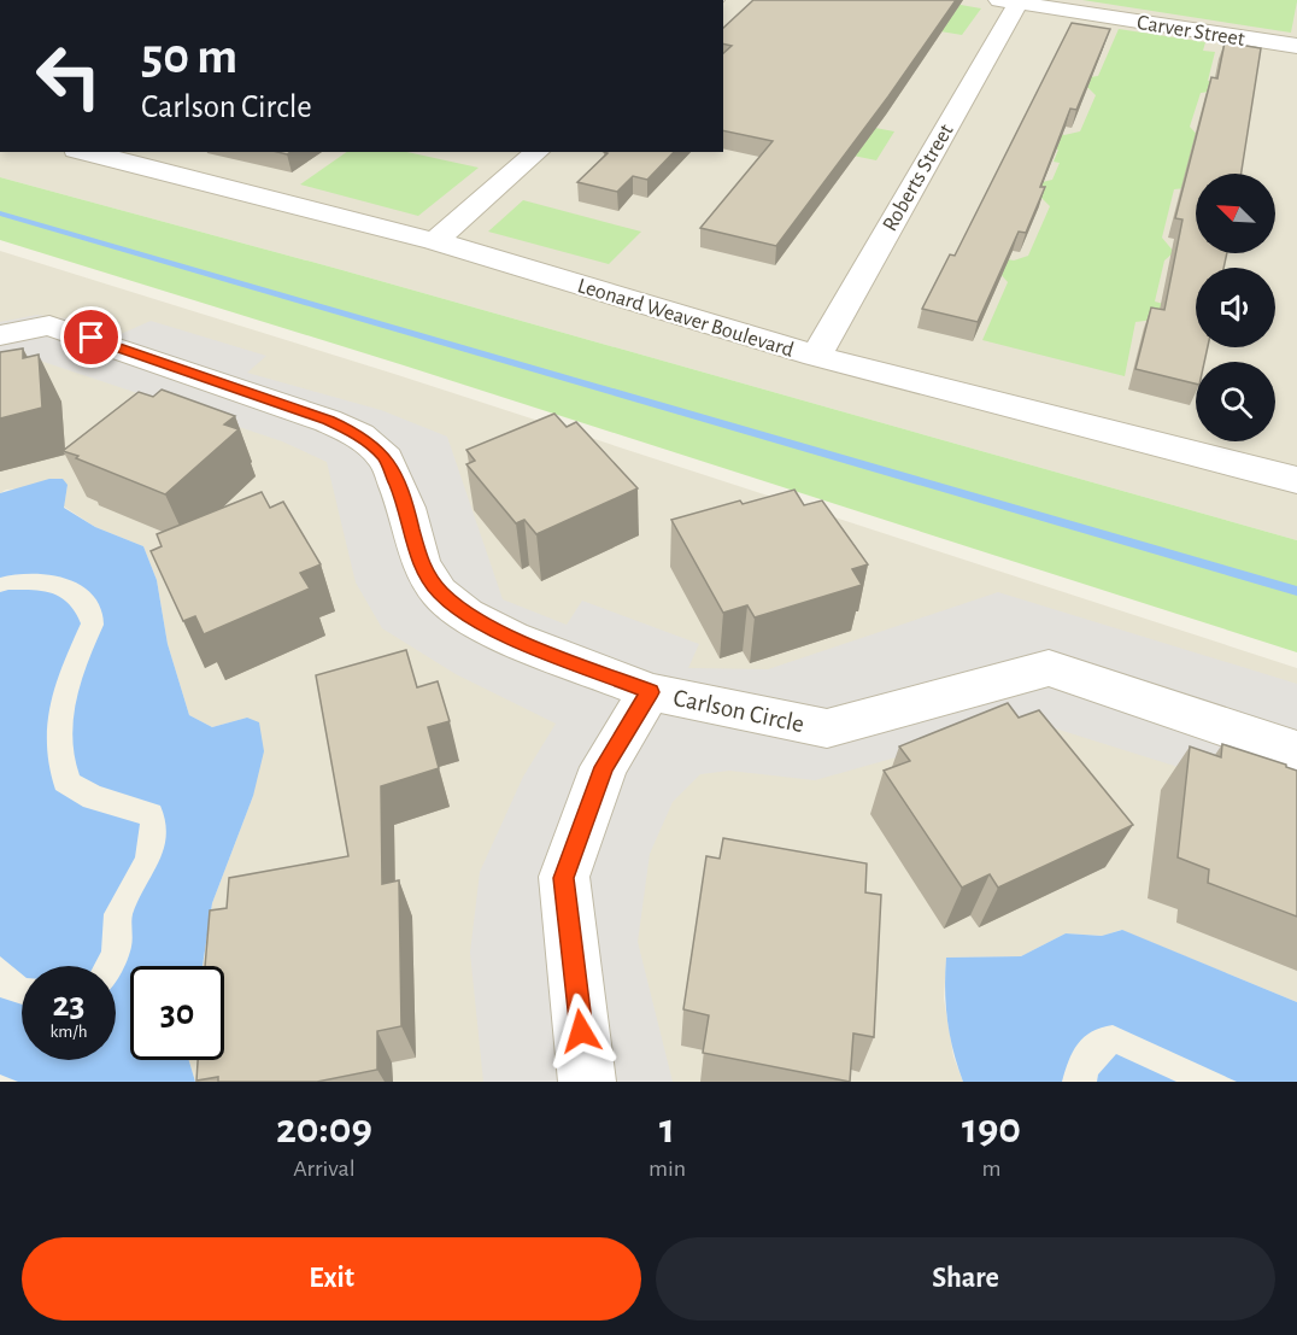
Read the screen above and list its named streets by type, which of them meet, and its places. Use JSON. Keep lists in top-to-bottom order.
{
  "streets": {
    "street": [
      "Carver Street",
      "Roberts Street",
      "Leonard Weaver Boulevard",
      "Carlson Circle"
    ]
  },
  "crossings": [
    ["Carver Street", "Roberts Street"],
    ["Roberts Street", "Leonard Weaver Boulevard"]
  ],
  "north": "top left",
  "page": {
    "turn": ["50 m", "Carlson Circle"],
    "speed": "23 km/h",
    "limit": "30",
    "eta": [
      "20:09",
      "Arrival",
      "1",
      "min",
      "190",
      "m"
    ],
    "buttons": ["Exit", "Share"]
  }
}
